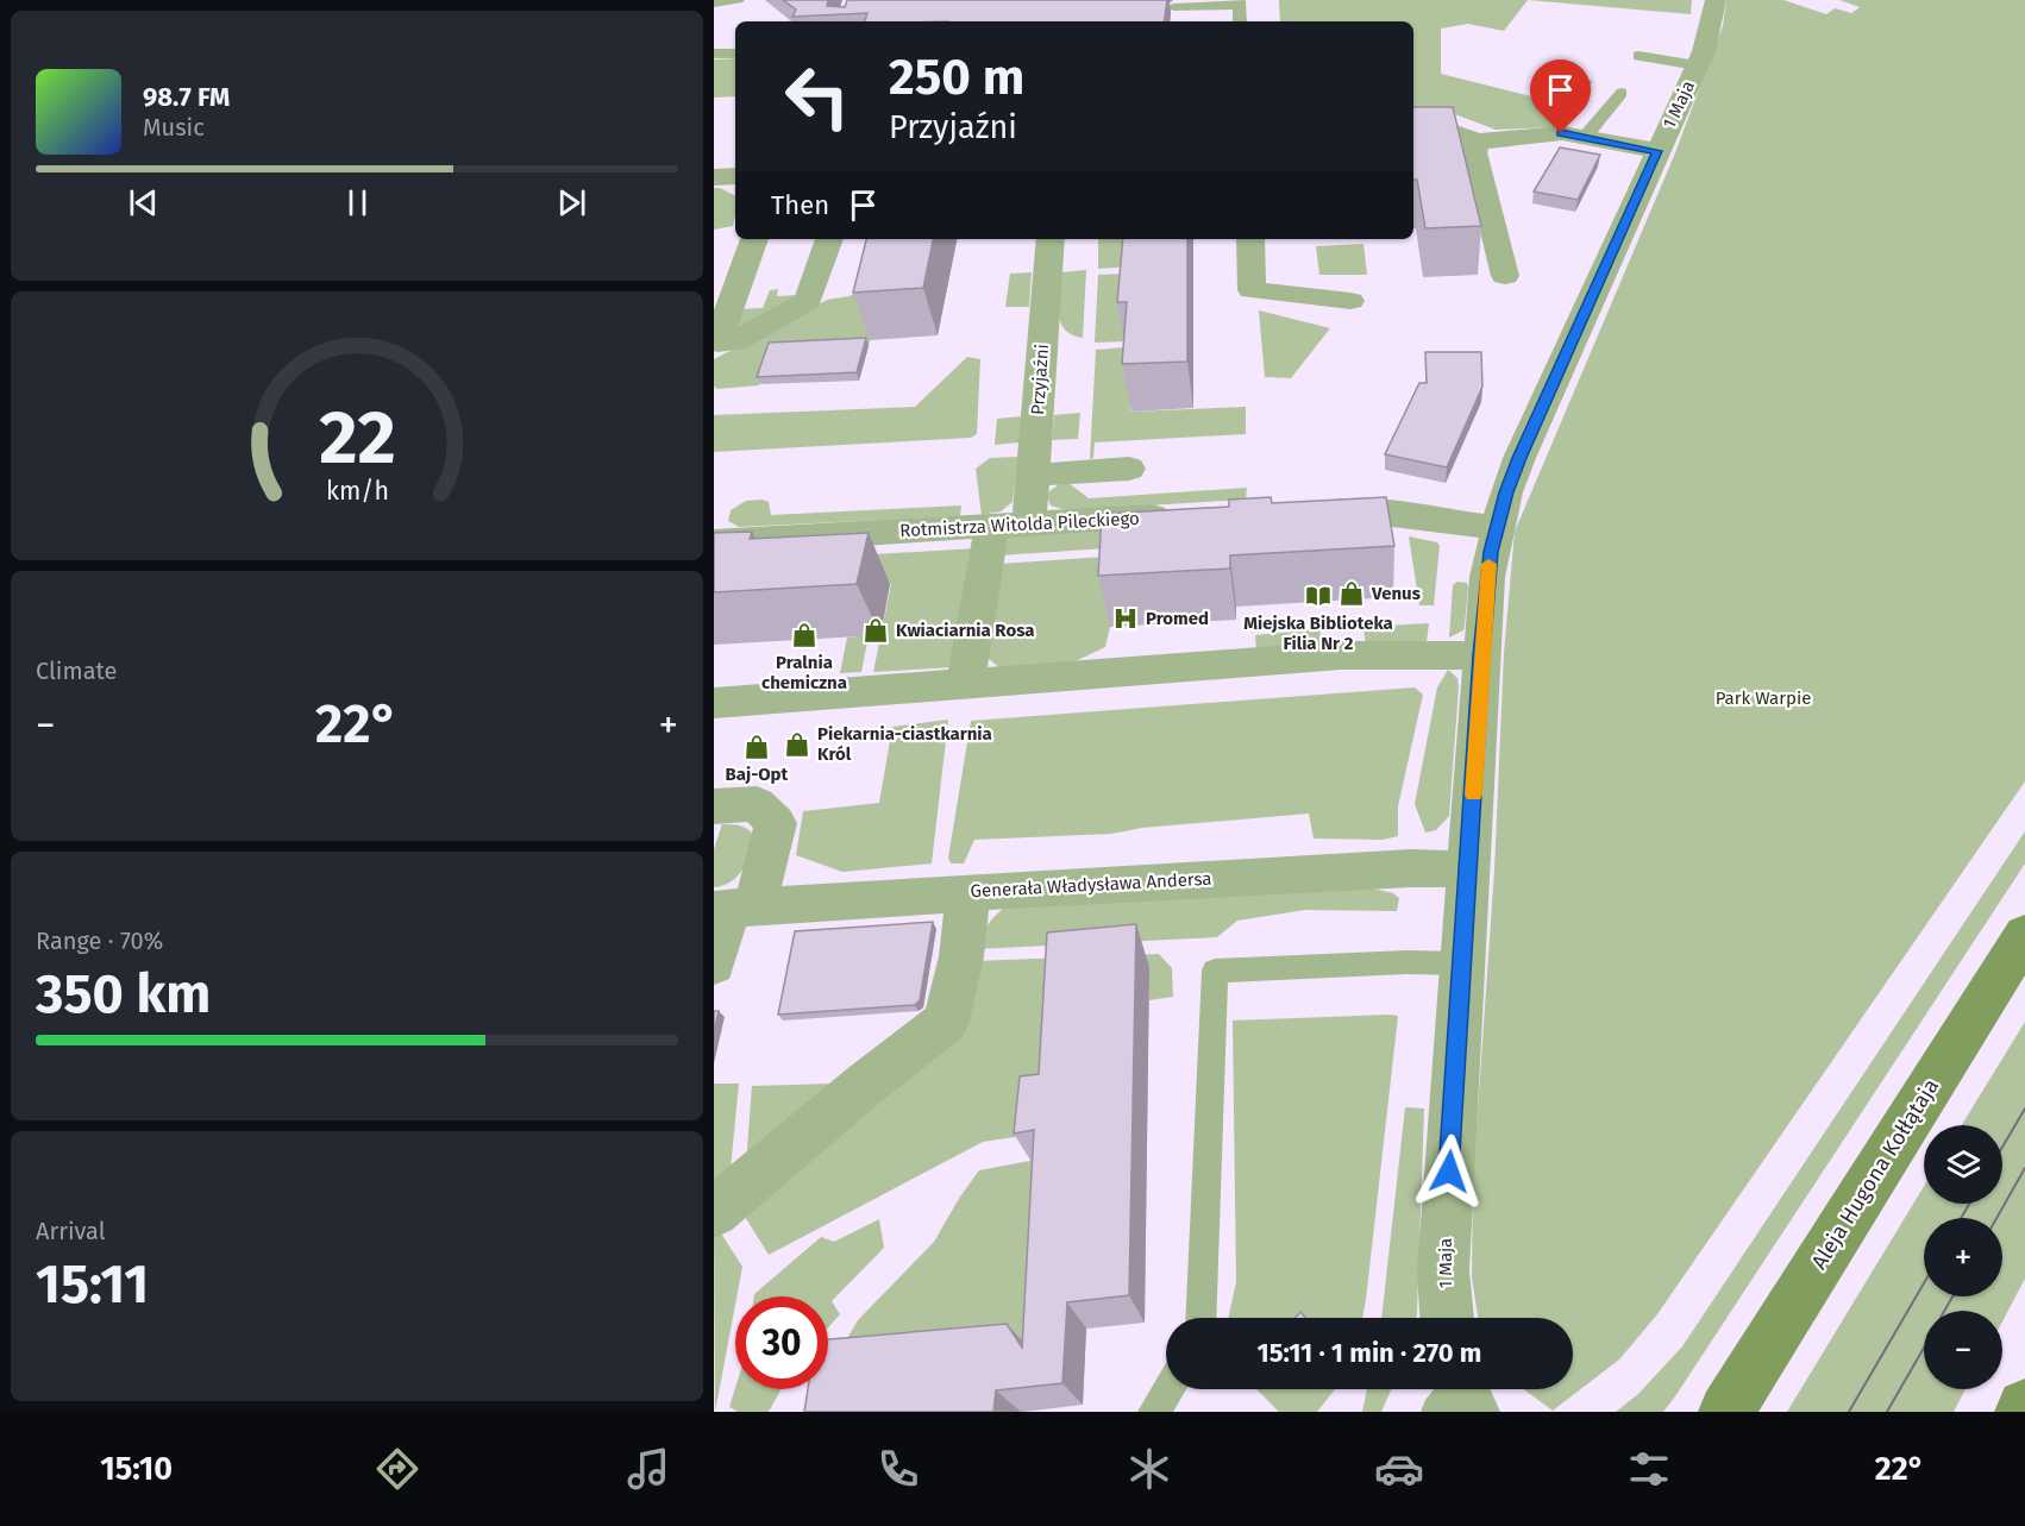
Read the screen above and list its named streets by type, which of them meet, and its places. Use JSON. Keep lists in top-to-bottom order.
{
  "streets": {
    "main road": ["Aleja Hugona Kołłątaja"],
    "street": [
      "1 Maja",
      "Przyjaźni",
      "Rotmistrza Witolda Pileckiego",
      "Generała Władysława Andersa"
    ]
  },
  "crossings": [
    ["1 Maja", "Generała Władysława Andersa"],
    ["Przyjaźni", "Rotmistrza Witolda Pileckiego"]
  ],
  "parks": ["Park Warpie"],
  "places": {
    "shop": [
      "Venus",
      "Kwiaciarnia Rosa",
      "Pralnia chemiczna",
      "Piekarnia-ciastkarnia Król",
      "Baj-Opt"
    ],
    "library": ["Miejska Biblioteka Filia Nr 2"],
    "hospital": ["Promed"]
  },
  "page": {
    "turn": ["250 m", "Przyjaźni"],
    "song": ["98.7 FM", "Music"],
    "then": "Then",
    "tile": [
      "Climate",
      ["Range · 70%", "350 km"],
      ["Arrival", "15:11"]
    ],
    "heat": ["−", "22°", "+"],
    "map_buttons": ["+", "−"],
    "limit": "30",
    "trip": "15:11 · 1 min · 270 m",
    "tabs": ["15:10", "22°"],
    "gauge": ["22", "km/h"]
  }
}
